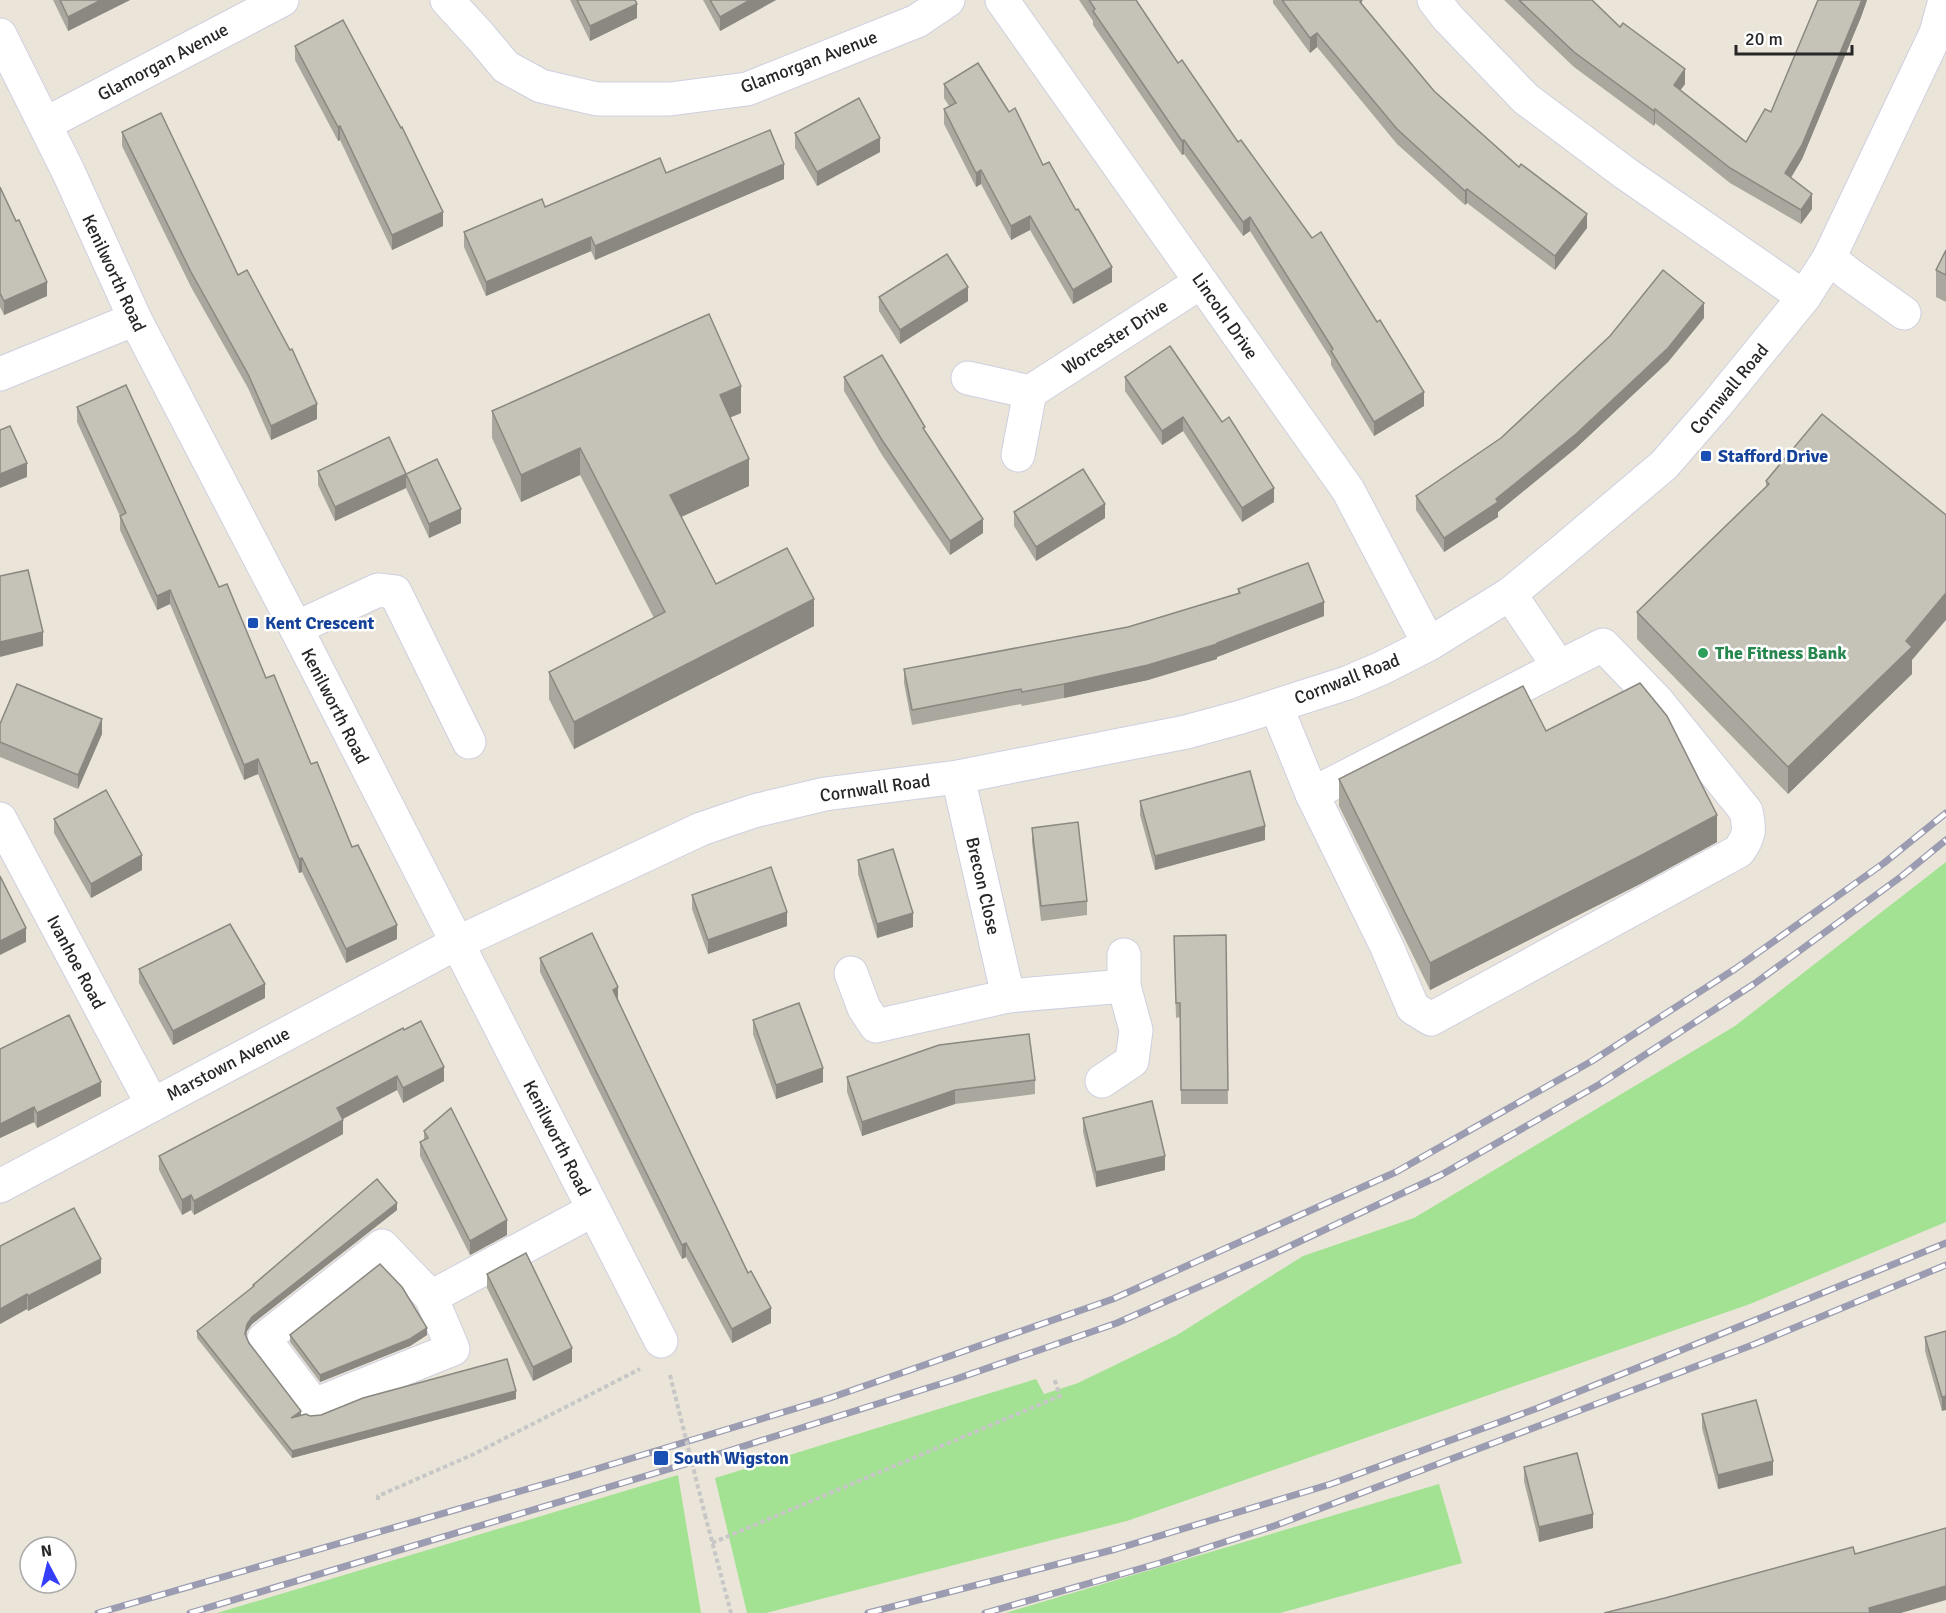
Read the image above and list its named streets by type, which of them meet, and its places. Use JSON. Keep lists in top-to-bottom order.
{
  "streets": {
    "street": [
      "Glamorgan Avenue",
      "Kenilworth Road",
      "Lincoln Drive",
      "Worcester Drive",
      "Cornwall Road",
      "Brecon Close",
      "Ivanhoe Road",
      "Marstown Avenue"
    ]
  },
  "crossings": [
    ["Glamorgan Avenue", "Kenilworth Road"],
    ["Kenilworth Road", "Cornwall Road"],
    ["Kenilworth Road", "Marstown Avenue"],
    ["Lincoln Drive", "Worcester Drive"],
    ["Lincoln Drive", "Cornwall Road"],
    ["Cornwall Road", "Brecon Close"],
    ["Cornwall Road", "Marstown Avenue"],
    ["Ivanhoe Road", "Marstown Avenue"]
  ],
  "places": {
    "transit": ["Stafford Drive", "Kent Crescent", "South Wigston"],
    "other": ["The Fitness Bank"]
  },
  "scale_bar": "20 m",
  "north": "top"
}
